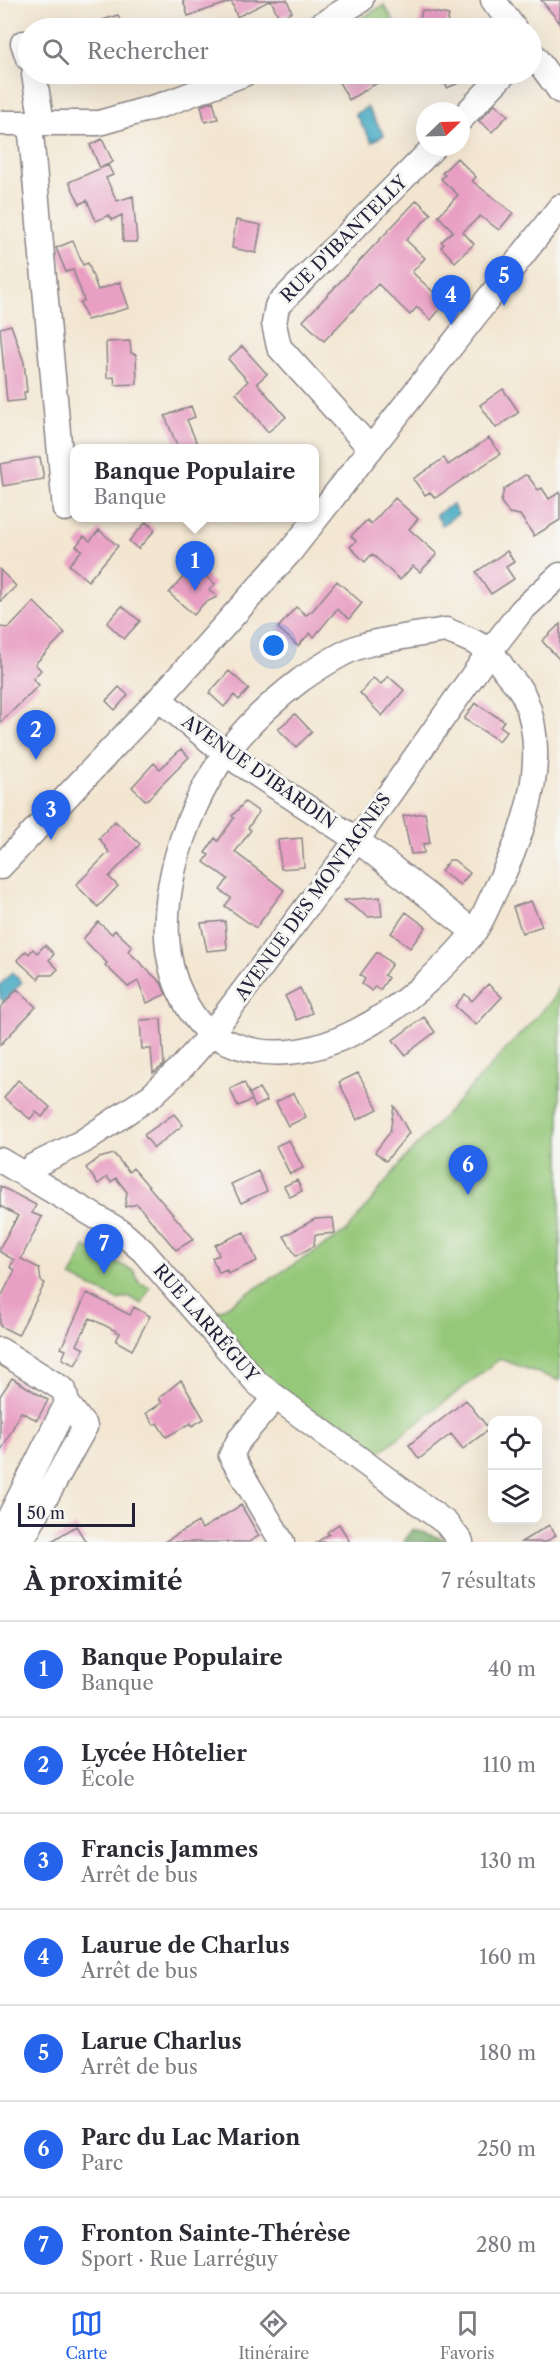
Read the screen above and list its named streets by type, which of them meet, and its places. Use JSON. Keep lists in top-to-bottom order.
{
  "streets": {
    "street": [
      "RUE D'IBANTELLY",
      "AVENUE D'IBARDIN",
      "AVENUE DES MONTAGNES",
      "RUE LARRÉGUY"
    ]
  },
  "crossings": [
    ["AVENUE D'IBARDIN", "AVENUE DES MONTAGNES"],
    ["AVENUE DES MONTAGNES", "RUE LARRÉGUY"]
  ],
  "scale_bar": "50 m",
  "north": "top right",
  "page": {
    "search": "Rechercher",
    "pins": [
      "5",
      "4",
      "1",
      "2",
      "3",
      "6",
      "7"
    ],
    "popup": ["Banque Populaire", "Banque"],
    "scale": "50 m",
    "heading": ["À proximité", "7 résultats"],
    "list": [
      {
        "mark": "1",
        "name": "Banque Populaire",
        "note": "Banque",
        "value": "40 m"
      },
      {
        "mark": "2",
        "name": "Lycée Hôtelier",
        "note": "École",
        "value": "110 m"
      },
      {
        "mark": "3",
        "name": "Francis Jammes",
        "note": "Arrêt de bus",
        "value": "130 m"
      },
      {
        "mark": "4",
        "name": "Laurue de Charlus",
        "note": "Arrêt de bus",
        "value": "160 m"
      },
      {
        "mark": "5",
        "name": "Larue Charlus",
        "note": "Arrêt de bus",
        "value": "180 m"
      },
      {
        "mark": "6",
        "name": "Parc du Lac Marion",
        "note": "Parc",
        "value": "250 m"
      },
      {
        "mark": "7",
        "name": "Fronton Sainte-Thérèse",
        "note": "Sport · Rue Larréguy",
        "value": "280 m"
      }
    ],
    "nav": ["Carte", "Itinéraire", "Favoris"]
  }
}
